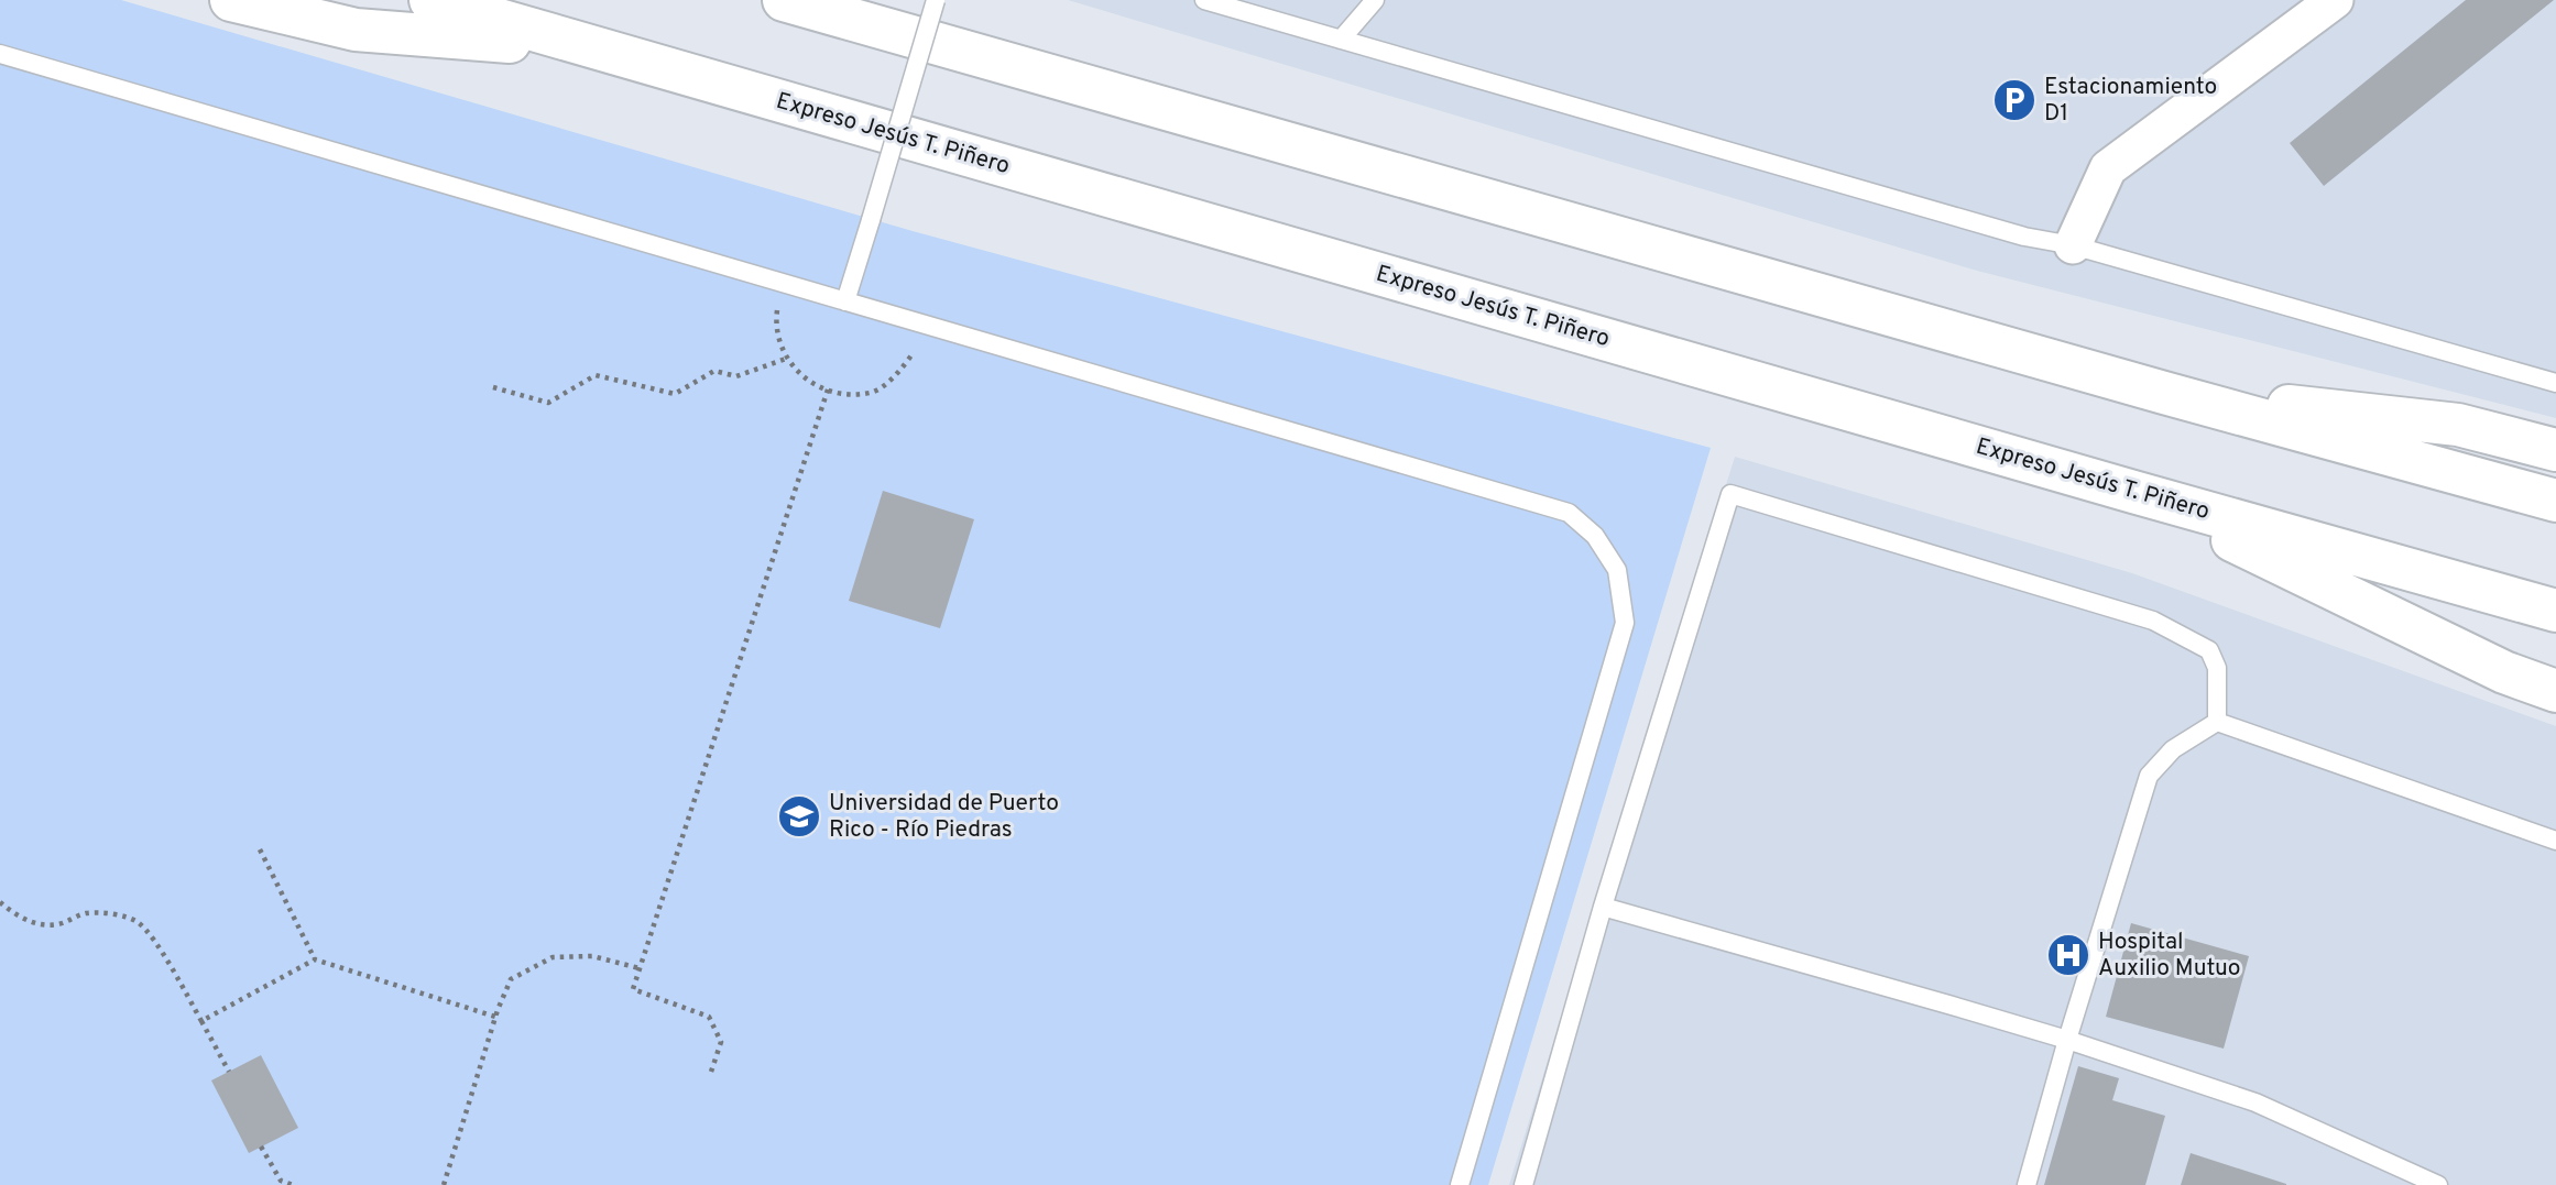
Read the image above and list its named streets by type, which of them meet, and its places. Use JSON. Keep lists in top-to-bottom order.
{
  "streets": {
    "highway": ["Expreso Jesús T. Piñero"]
  },
  "places": {
    "parking": ["Estacionamiento D1"],
    "school or university": ["Universidad de Puerto Rico - Río Piedras"],
    "hospital": ["Hospital Auxilio Mutuo"]
  }
}
